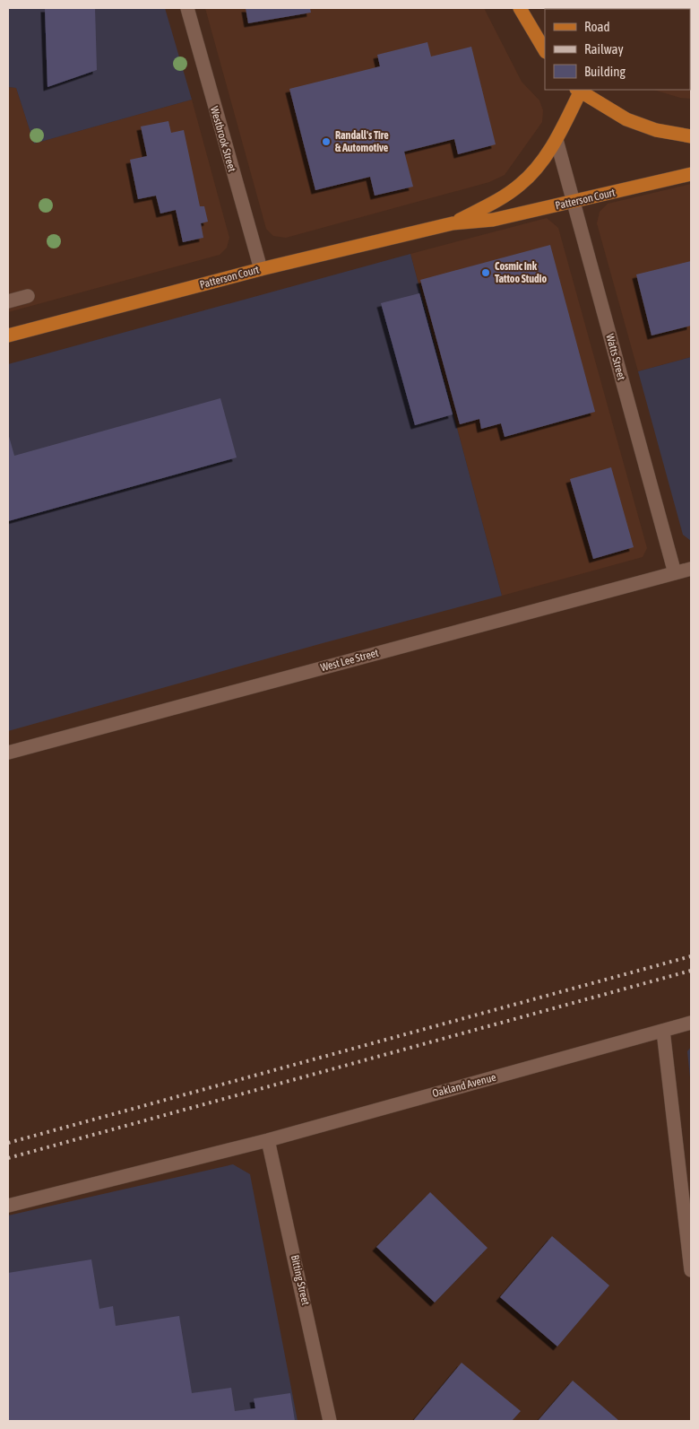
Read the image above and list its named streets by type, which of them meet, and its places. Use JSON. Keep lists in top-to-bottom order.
{
  "streets": {
    "main road": ["Patterson Court"],
    "street": [
      "Westbrook Street",
      "Watts Street",
      "West Lee Street",
      "Oakland Avenue",
      "Bitting Street"
    ]
  },
  "crossings": [
    ["Westbrook Street", "Patterson Court"],
    ["Patterson Court", "Watts Street"],
    ["Watts Street", "West Lee Street"],
    ["Oakland Avenue", "Bitting Street"]
  ],
  "places": ["Randall's Tire & Automotive", "Cosmic Ink Tattoo Studio"],
  "legend": ["Road", "Railway", "Building"]
}
